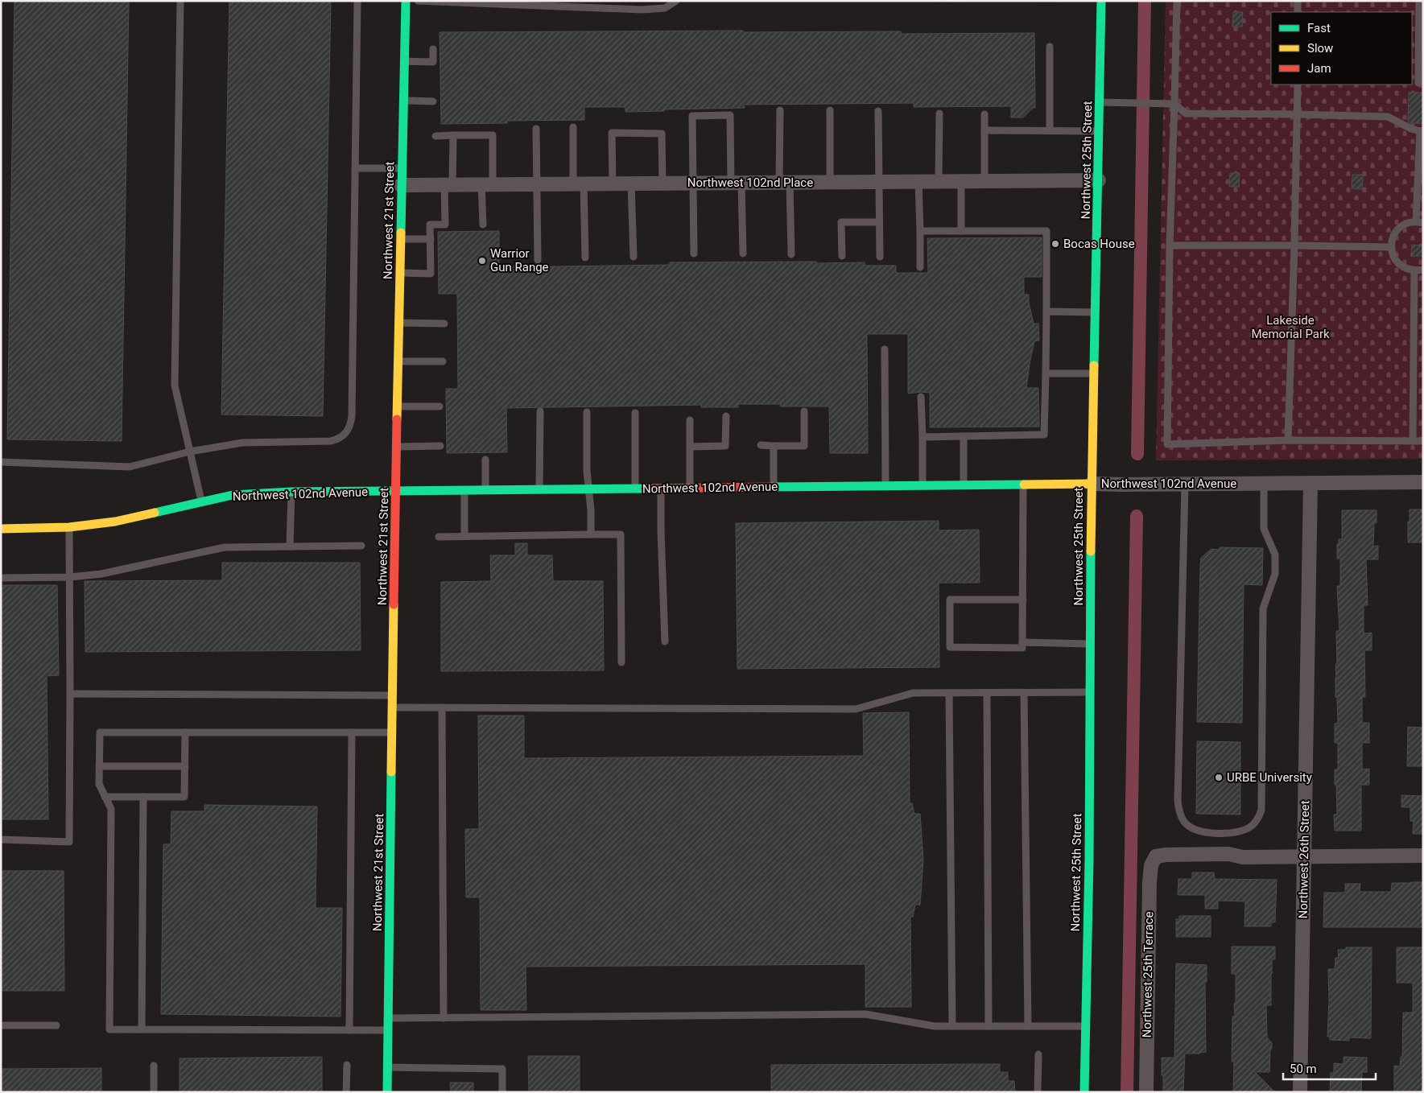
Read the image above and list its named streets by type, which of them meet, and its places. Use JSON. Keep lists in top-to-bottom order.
{
  "streets": {
    "street": [
      "Northwest 25th Street",
      "Northwest 102nd Place",
      "Northwest 21st Street",
      "Northwest 102nd Avenue",
      "Northwest 26th Street",
      "Northwest 25th Terrace"
    ]
  },
  "crossings": [
    ["Northwest 25th Street", "Northwest 102nd Place"],
    ["Northwest 25th Street", "Northwest 102nd Avenue"],
    ["Northwest 102nd Place", "Northwest 21st Street"],
    ["Northwest 21st Street", "Northwest 102nd Avenue"],
    ["Northwest 102nd Avenue", "Northwest 26th Street"],
    ["Northwest 26th Street", "Northwest 25th Terrace"]
  ],
  "parks": ["Lakeside Memorial Park"],
  "places": ["Bocas House", "Warrior Gun Range", "URBE University"],
  "legend": ["Fast", "Slow", "Jam"],
  "scale_bar": "50 m"
}
